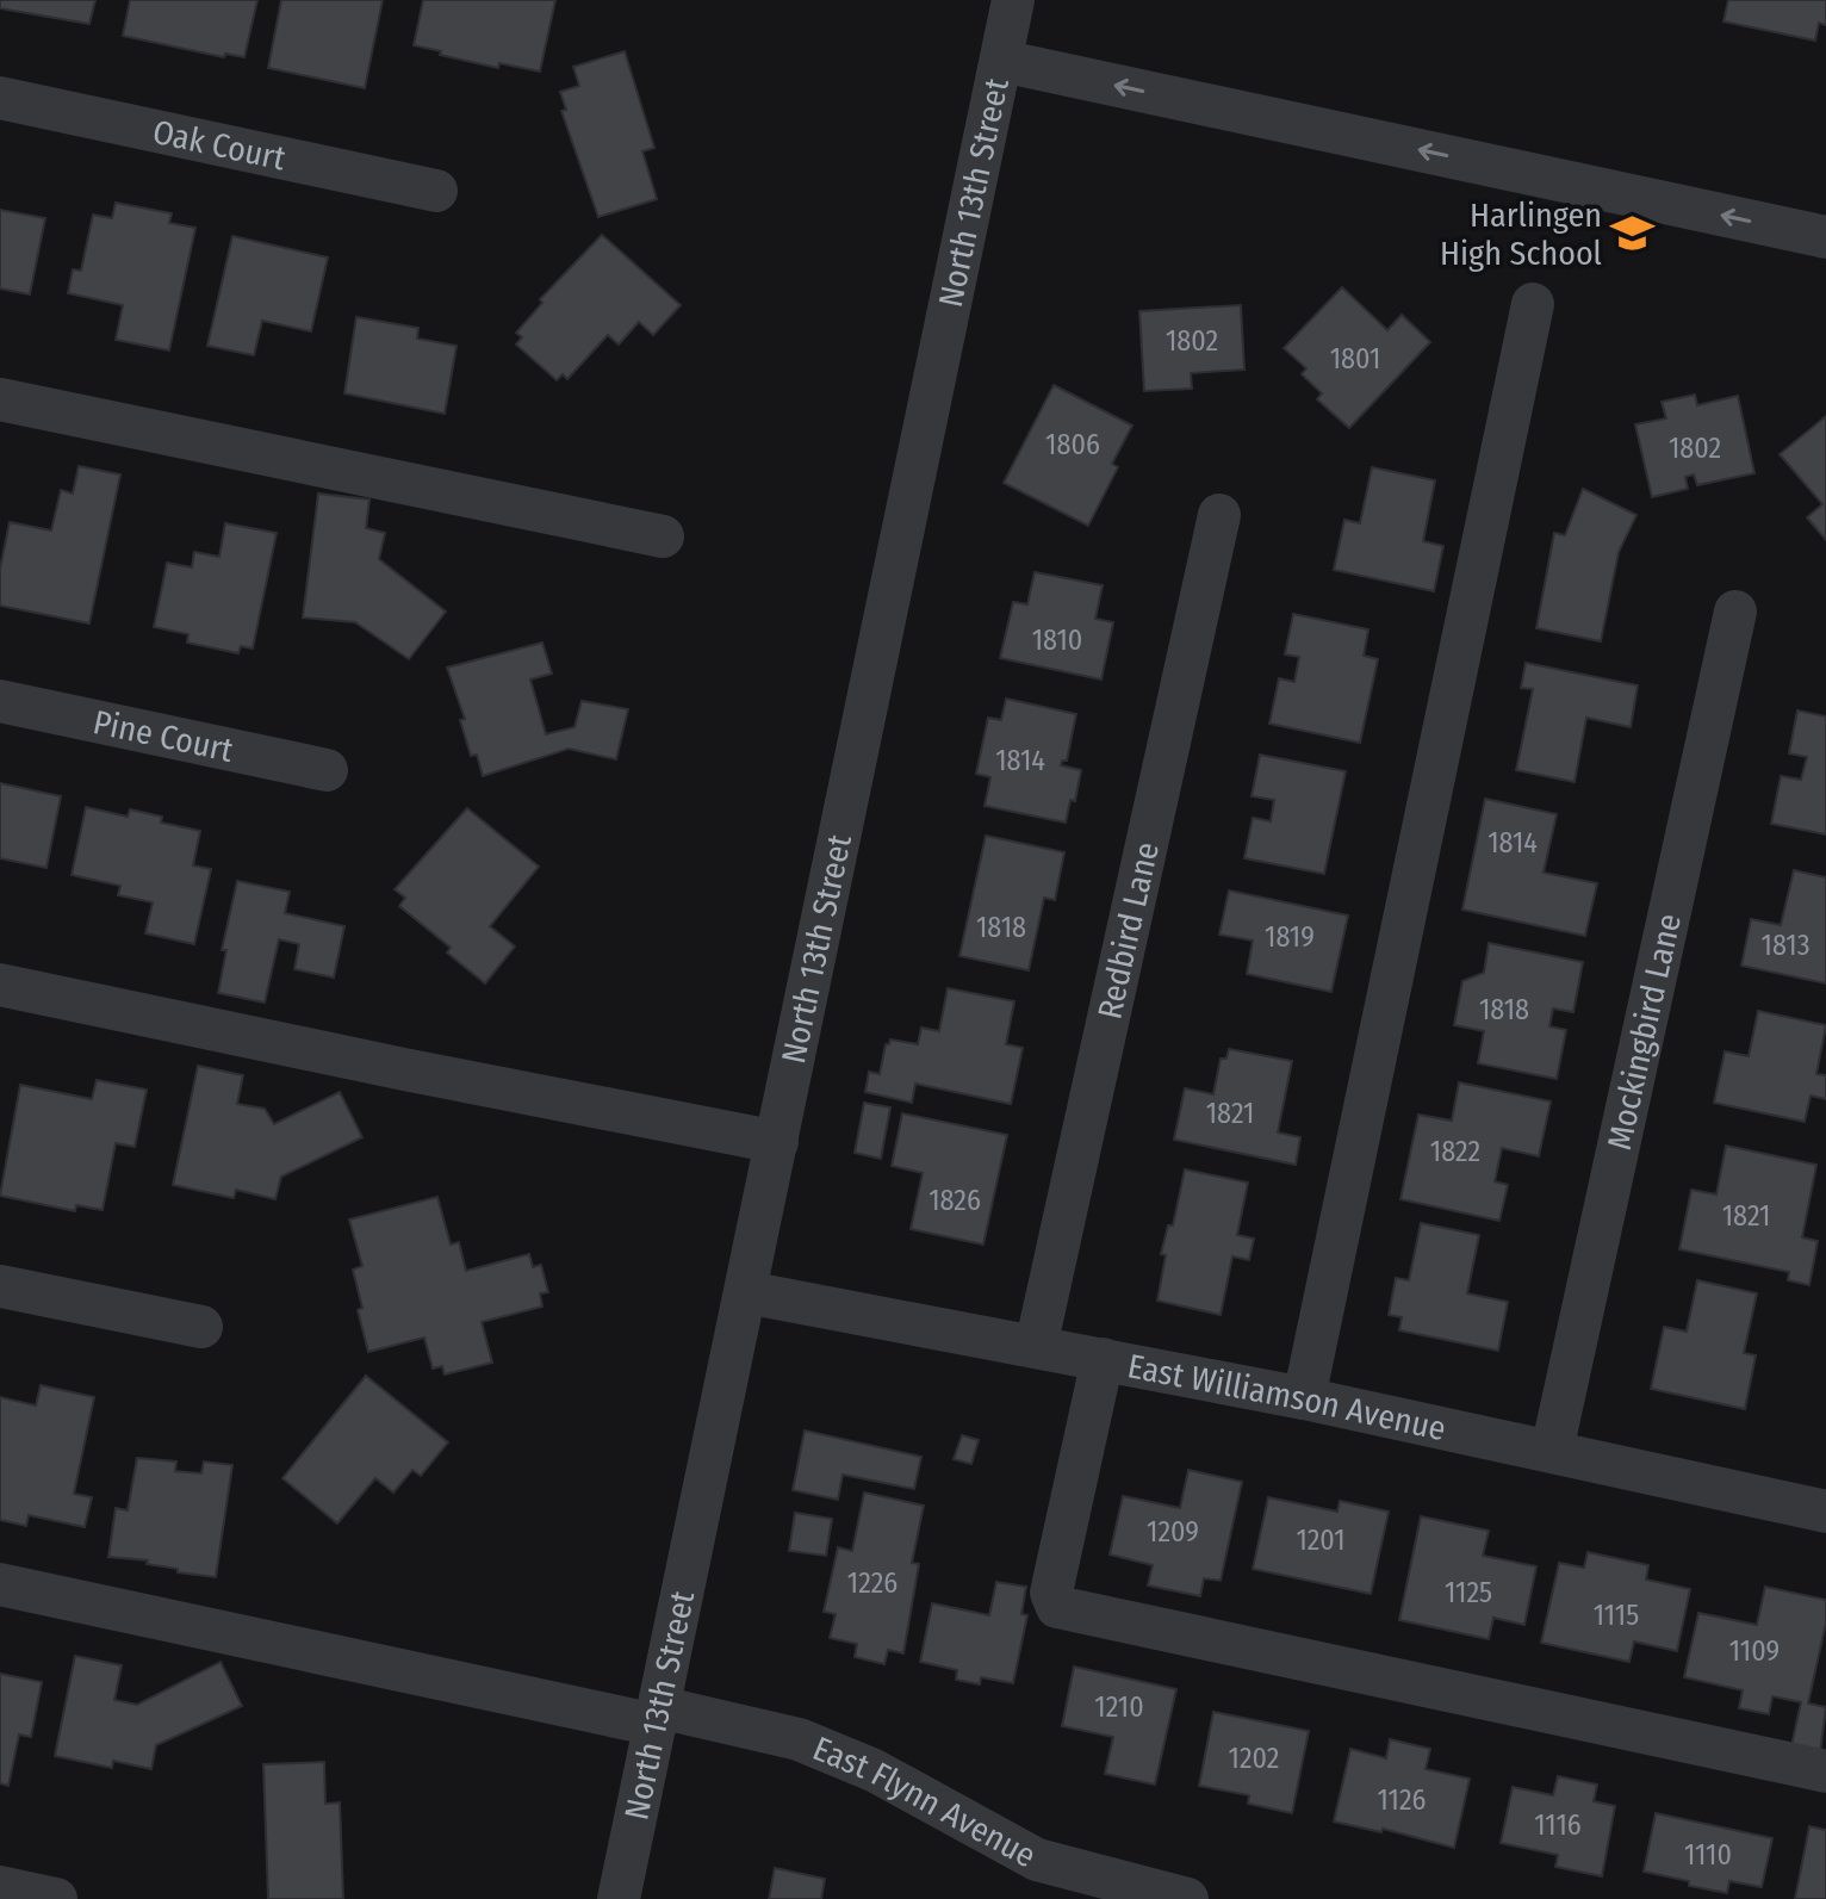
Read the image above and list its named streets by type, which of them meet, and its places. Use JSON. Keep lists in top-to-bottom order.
{
  "streets": {
    "street": [
      "Oak Court",
      "North 13th Street",
      "Pine Court",
      "Redbird Lane",
      "Mockingbird Lane",
      "East Williamson Avenue",
      "East Flynn Avenue"
    ]
  },
  "crossings": [
    ["North 13th Street", "East Williamson Avenue"],
    ["North 13th Street", "East Flynn Avenue"],
    ["Redbird Lane", "East Williamson Avenue"],
    ["Mockingbird Lane", "East Williamson Avenue"]
  ],
  "places": {
    "school or university": ["Harlingen High School"]
  },
  "house_numbers": [
    "1802",
    "1801",
    "1806",
    "1802",
    "1810",
    "1814",
    "1814",
    "1818",
    "1819",
    "1813",
    "1818",
    "1821",
    "1822",
    "1826",
    "1821",
    "1209",
    "1201",
    "1226",
    "1125",
    "1115",
    "1109",
    "1210",
    "1202",
    "1126",
    "1116",
    "1110"
  ]
}
